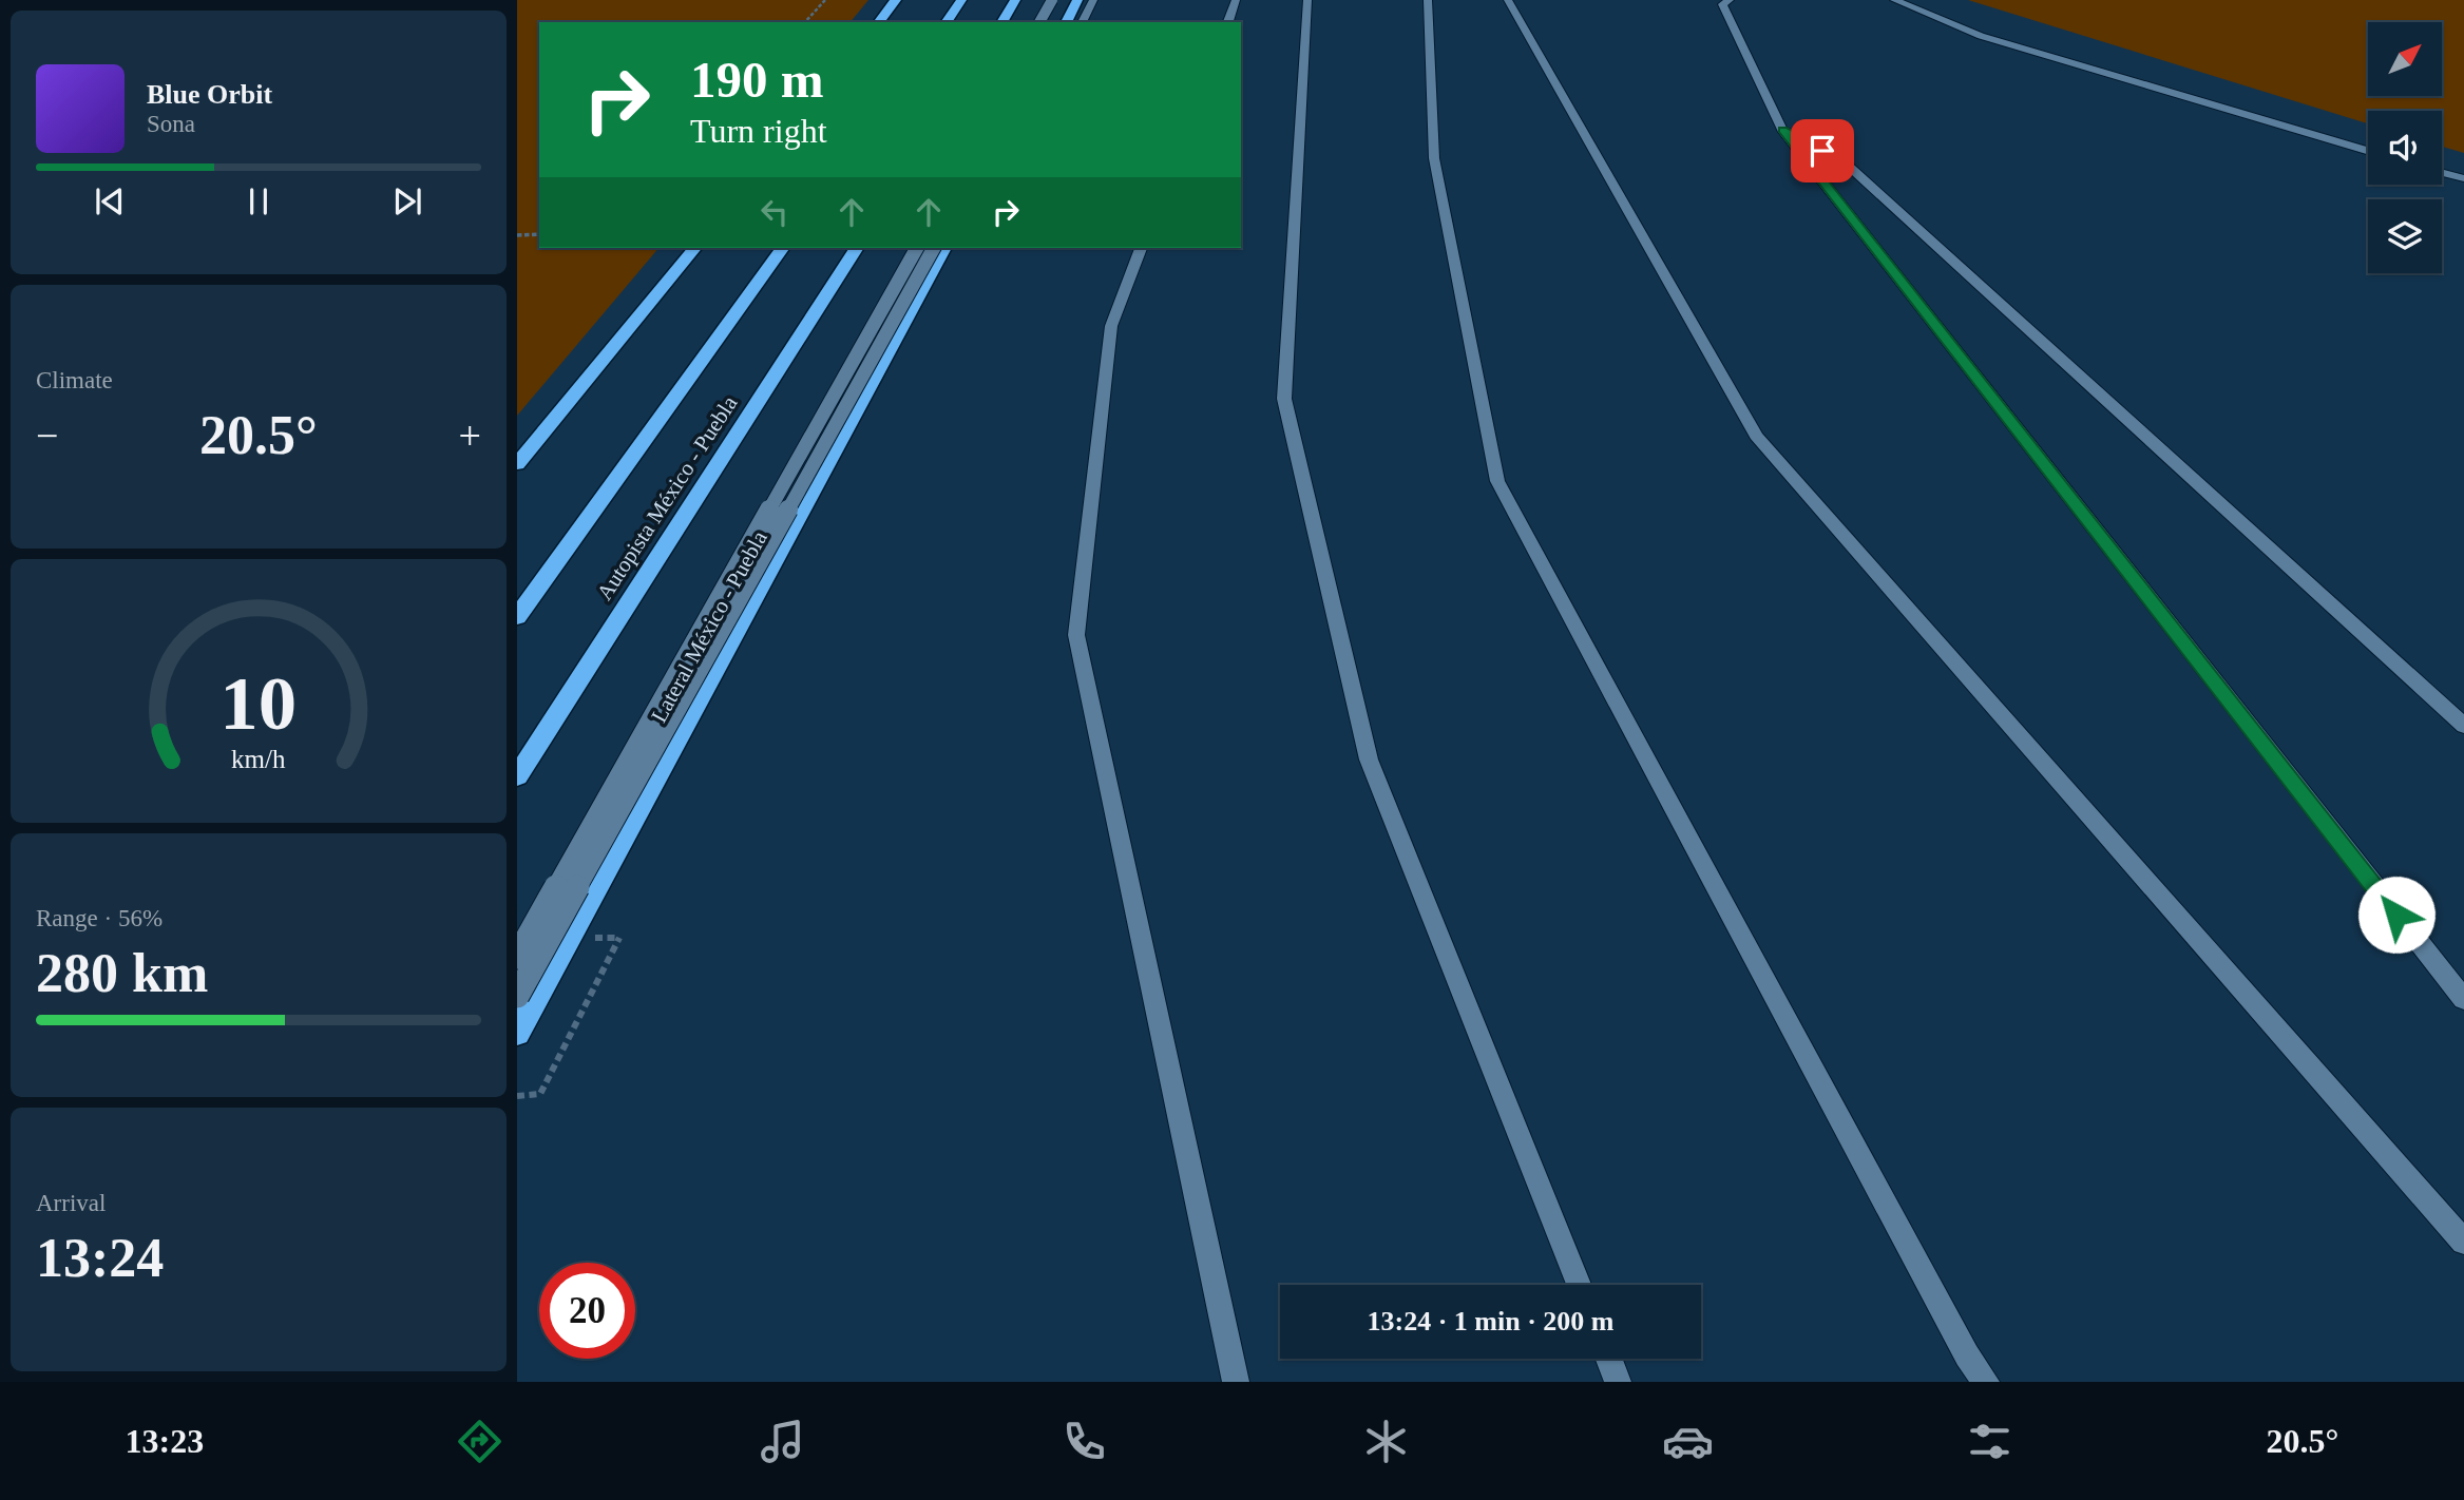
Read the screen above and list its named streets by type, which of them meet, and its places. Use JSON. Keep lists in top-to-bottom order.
{
  "streets": {
    "highway": ["Autopista México - Puebla", "Lateral México - Puebla"]
  },
  "north": "top right",
  "page": {
    "turn": ["190 m", "Turn right"],
    "song": ["Blue Orbit", "Sona"],
    "tile": [
      "Climate",
      ["Range · 56%", "280 km"],
      ["Arrival", "13:24"]
    ],
    "heat": ["−", "20.5°", "+"],
    "limit": "20",
    "trip": "13:24 · 1 min · 200 m",
    "tabs": ["13:23", "20.5°"],
    "gauge": ["10", "km/h"]
  }
}
